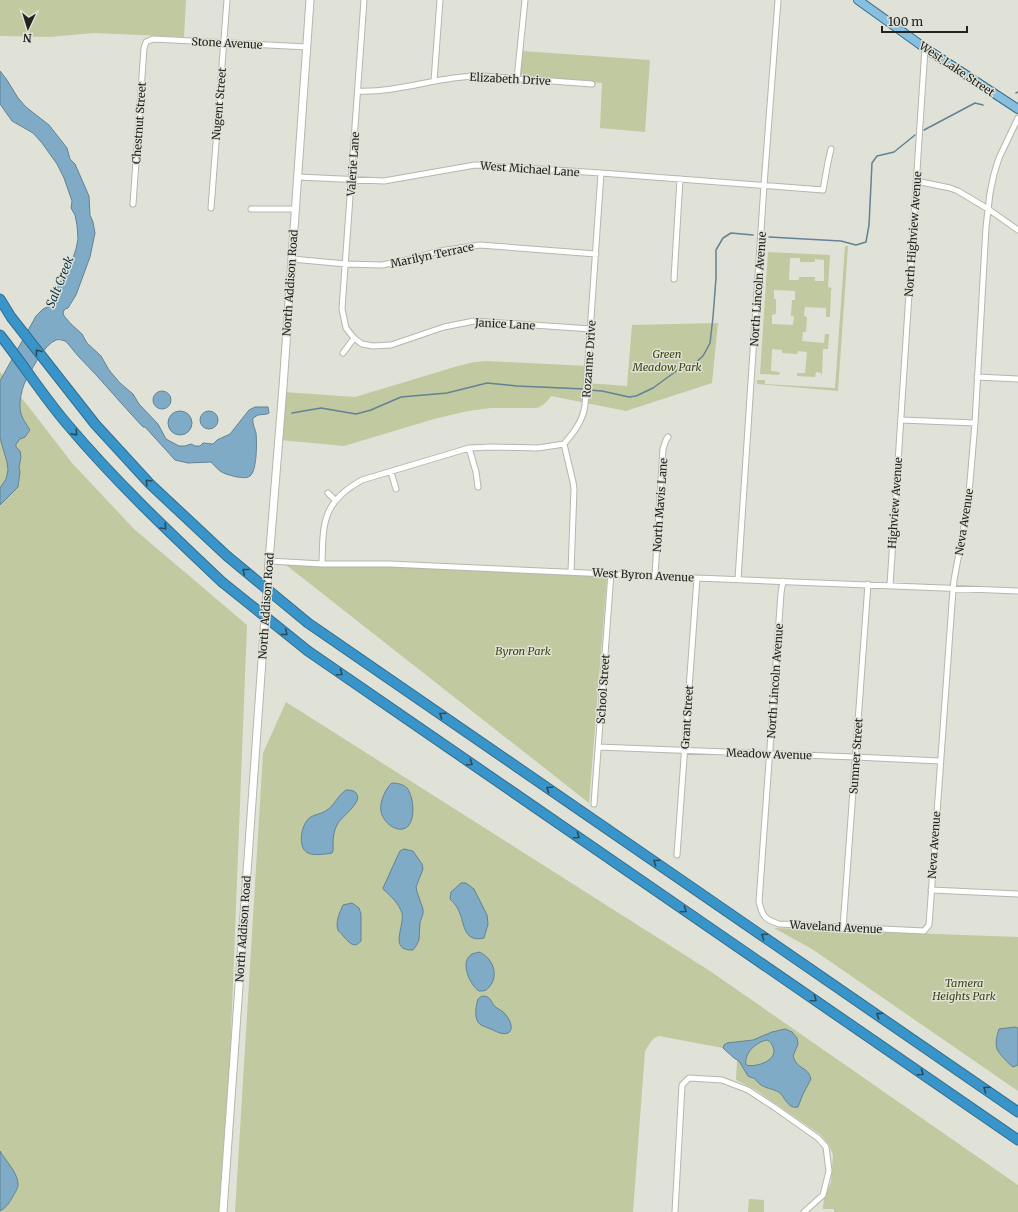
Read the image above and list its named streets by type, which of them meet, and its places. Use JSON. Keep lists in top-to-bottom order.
{
  "streets": {
    "main road": ["West Lake Street"],
    "street": [
      "Stone Avenue",
      "Elizabeth Drive",
      "Nugent Street",
      "Chestnut Street",
      "Valerie Lane",
      "West Michael Lane",
      "North Highview Avenue",
      "Marilyn Terrace",
      "North Addison Road",
      "North Lincoln Avenue",
      "Janice Lane",
      "Rozanne Drive",
      "Highview Avenue",
      "North Mavis Lane",
      "Neva Avenue",
      "West Byron Avenue",
      "School Street",
      "Grant Street",
      "Meadow Avenue",
      "Sumner Street",
      "Waveland Avenue"
    ]
  },
  "crossings": [
    ["Stone Avenue", "Nugent Street"],
    ["Stone Avenue", "Chestnut Street"],
    ["Stone Avenue", "North Addison Road"],
    ["West Lake Street", "North Highview Avenue"],
    ["Elizabeth Drive", "Valerie Lane"],
    ["Valerie Lane", "West Michael Lane"],
    ["Valerie Lane", "Marilyn Terrace"],
    ["Valerie Lane", "Janice Lane"],
    ["West Michael Lane", "North Addison Road"],
    ["West Michael Lane", "North Lincoln Avenue"],
    ["West Michael Lane", "Rozanne Drive"],
    ["North Highview Avenue", "Highview Avenue"],
    ["Marilyn Terrace", "North Addison Road"],
    ["Marilyn Terrace", "Rozanne Drive"],
    ["North Addison Road", "West Byron Avenue"],
    ["North Lincoln Avenue", "West Byron Avenue"],
    ["North Lincoln Avenue", "Meadow Avenue"],
    ["North Lincoln Avenue", "Waveland Avenue"],
    ["Janice Lane", "Rozanne Drive"],
    ["Highview Avenue", "West Byron Avenue"],
    ["North Mavis Lane", "West Byron Avenue"],
    ["Neva Avenue", "West Byron Avenue"],
    ["Neva Avenue", "Meadow Avenue"],
    ["Neva Avenue", "Waveland Avenue"],
    ["West Byron Avenue", "School Street"],
    ["West Byron Avenue", "Grant Street"],
    ["West Byron Avenue", "Sumner Street"],
    ["School Street", "Meadow Avenue"],
    ["Grant Street", "Meadow Avenue"],
    ["Meadow Avenue", "Sumner Street"],
    ["Sumner Street", "Waveland Avenue"]
  ],
  "water": ["Salt Creek"],
  "parks": ["Green Meadow Park", "Byron Park", "Tamera Heights Park"],
  "scale_bar": "100 m",
  "north": "bottom"
}
